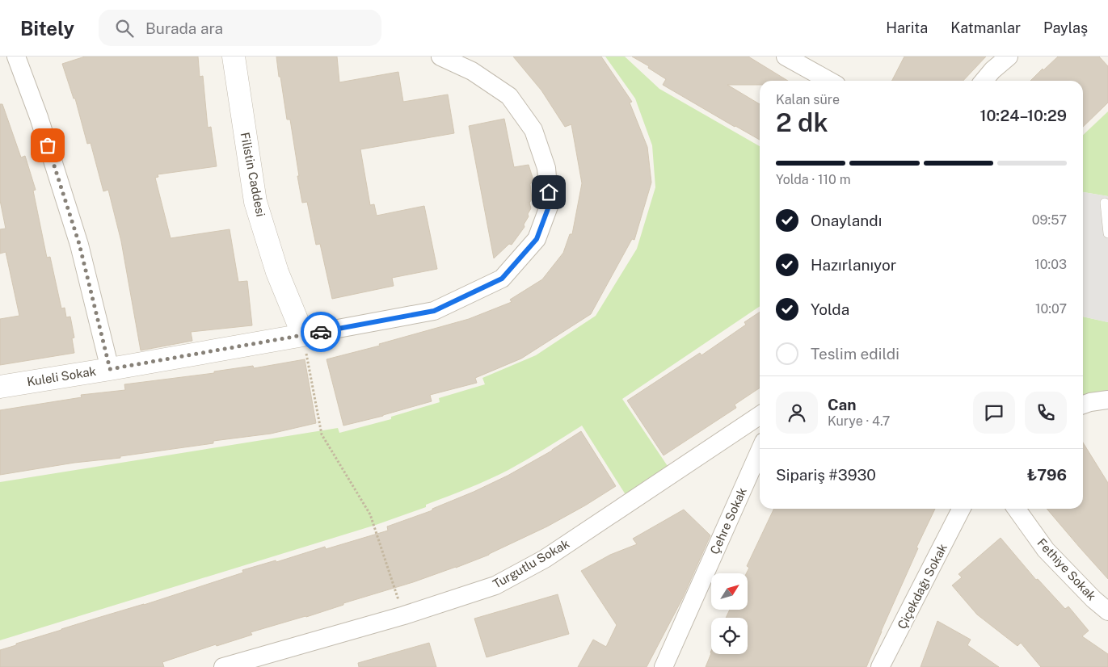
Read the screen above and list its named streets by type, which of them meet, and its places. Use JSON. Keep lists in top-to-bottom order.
{
  "streets": {
    "street": [
      "Filistin Caddesi",
      "Kuleli Sokak",
      "Çehre Sokak",
      "Turgutlu Sokak",
      "Fethiye Sokak",
      "Çiçekdağı Sokak"
    ]
  },
  "crossings": [
    ["Filistin Caddesi", "Kuleli Sokak"]
  ],
  "north": "top right",
  "page": {
    "header": "Bitely",
    "search": "Burada ara",
    "nav": ["Harita", "Katmanlar", "Paylaş"],
    "heading": ["2 dk", "Kalan süre", "10:24–10:29"],
    "panel": [
      "Can",
      "Kurye · 4.7",
      "Sipariş #3930",
      "₺796"
    ],
    "bar": "Yolda · 110 m",
    "list": [
      ["Onaylandı", "09:57"],
      ["Hazırlanıyor", "10:03"],
      ["Yolda", "10:07"],
      "Teslim edildi"
    ]
  }
}
